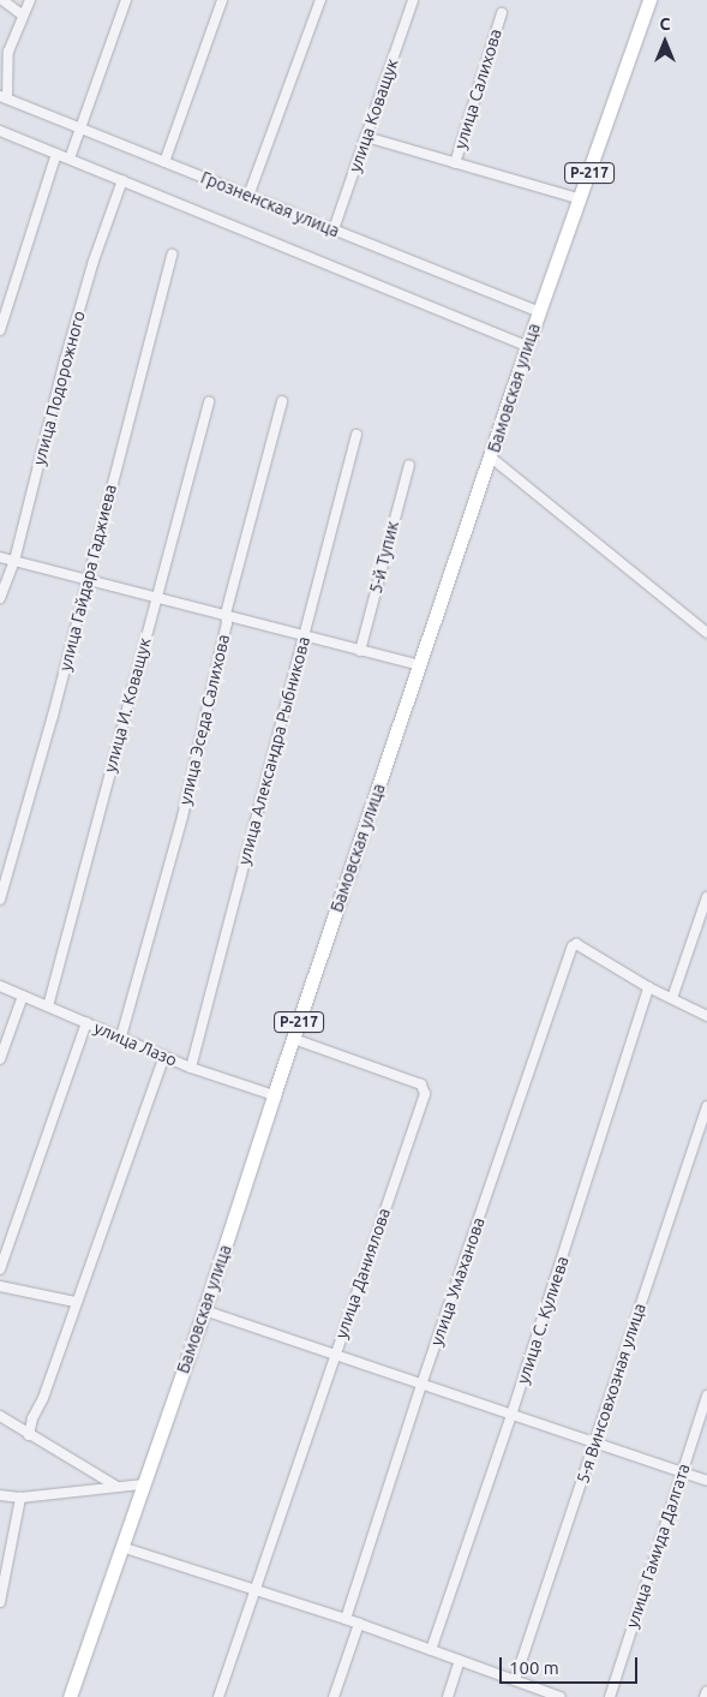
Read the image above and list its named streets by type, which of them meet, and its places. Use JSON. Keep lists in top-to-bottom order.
{
  "streets": {
    "highway": ["Р-217", "Бамовская улица"],
    "street": [
      "улица Салихова",
      "улица Коващук",
      "Грозненская улица",
      "улица Подорожного",
      "5-й Тупик",
      "улица Гайдара Гаджиева",
      "улица И. Коващук",
      "улица Эседа Салихова",
      "улица Александра Рыбникова",
      "улица Лазо",
      "улица Даниялова",
      "улица Умаханова",
      "улица С. Кулиева",
      "5-я Винсовхозная улица",
      "улица Гамида Далгата"
    ]
  },
  "crossings": [
    ["улица Коващук", "Грозненская улица"],
    ["Грозненская улица", "улица Подорожного"],
    ["Грозненская улица", "Бамовская улица"],
    ["Бамовская улица", "улица Лазо"],
    ["Бамовская улица", "улица Даниялова"],
    ["улица И. Коващук", "улица Лазо"],
    ["улица Эседа Салихова", "улица Лазо"],
    ["улица Александра Рыбникова", "улица Лазо"],
    ["улица Умаханова", "улица С. Кулиева"]
  ],
  "scale_bar": "100 m",
  "north": "top"
}
